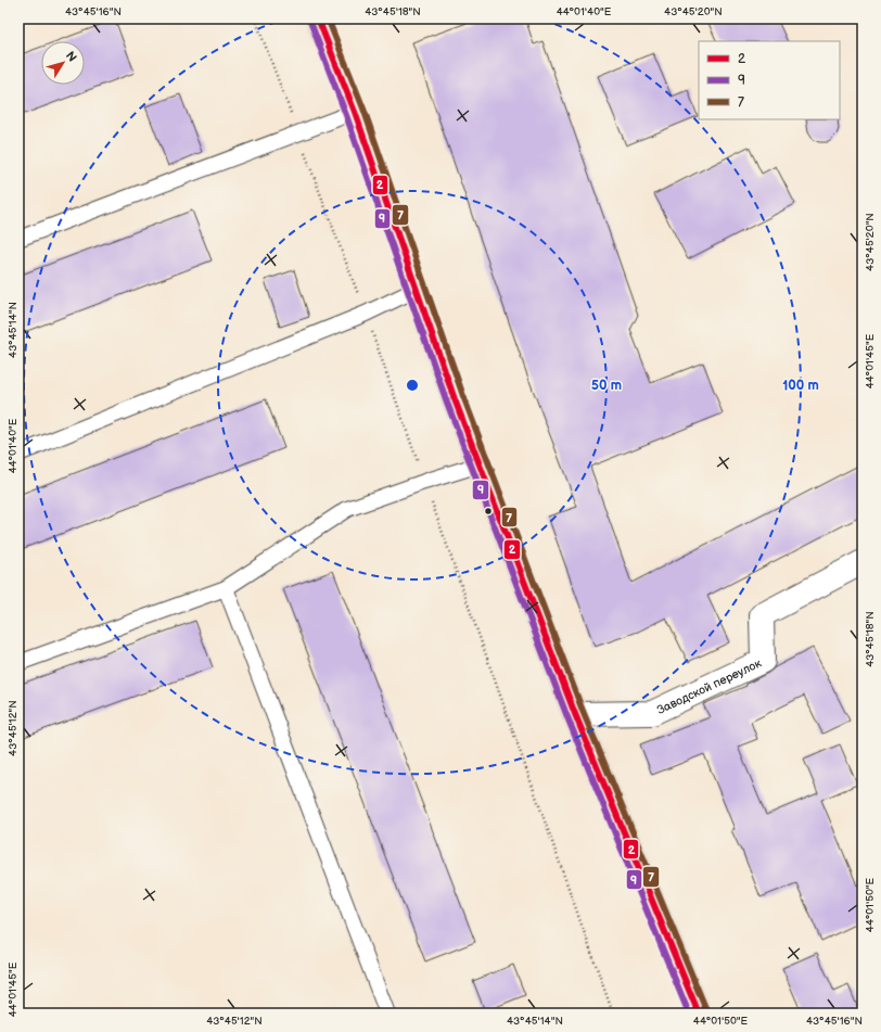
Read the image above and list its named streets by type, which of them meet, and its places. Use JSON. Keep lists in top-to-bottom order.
{
  "streets": {
    "street": ["Заводской переулок"]
  },
  "lines": ["transit line 2", "transit line 7", "transit line 9"],
  "legend": ["2", "9", "7"],
  "north": "top right",
  "coordinates": [
    "43°45'16\"N",
    "43°45'18\"N",
    "44°01'40\"E",
    "43°45'20\"N",
    "43°45'14\"N",
    "44°01'45\"E",
    "43°45'12\"N",
    "44°01'50\"E"
  ],
  "rings": ["50 m", "100 m"]
}
